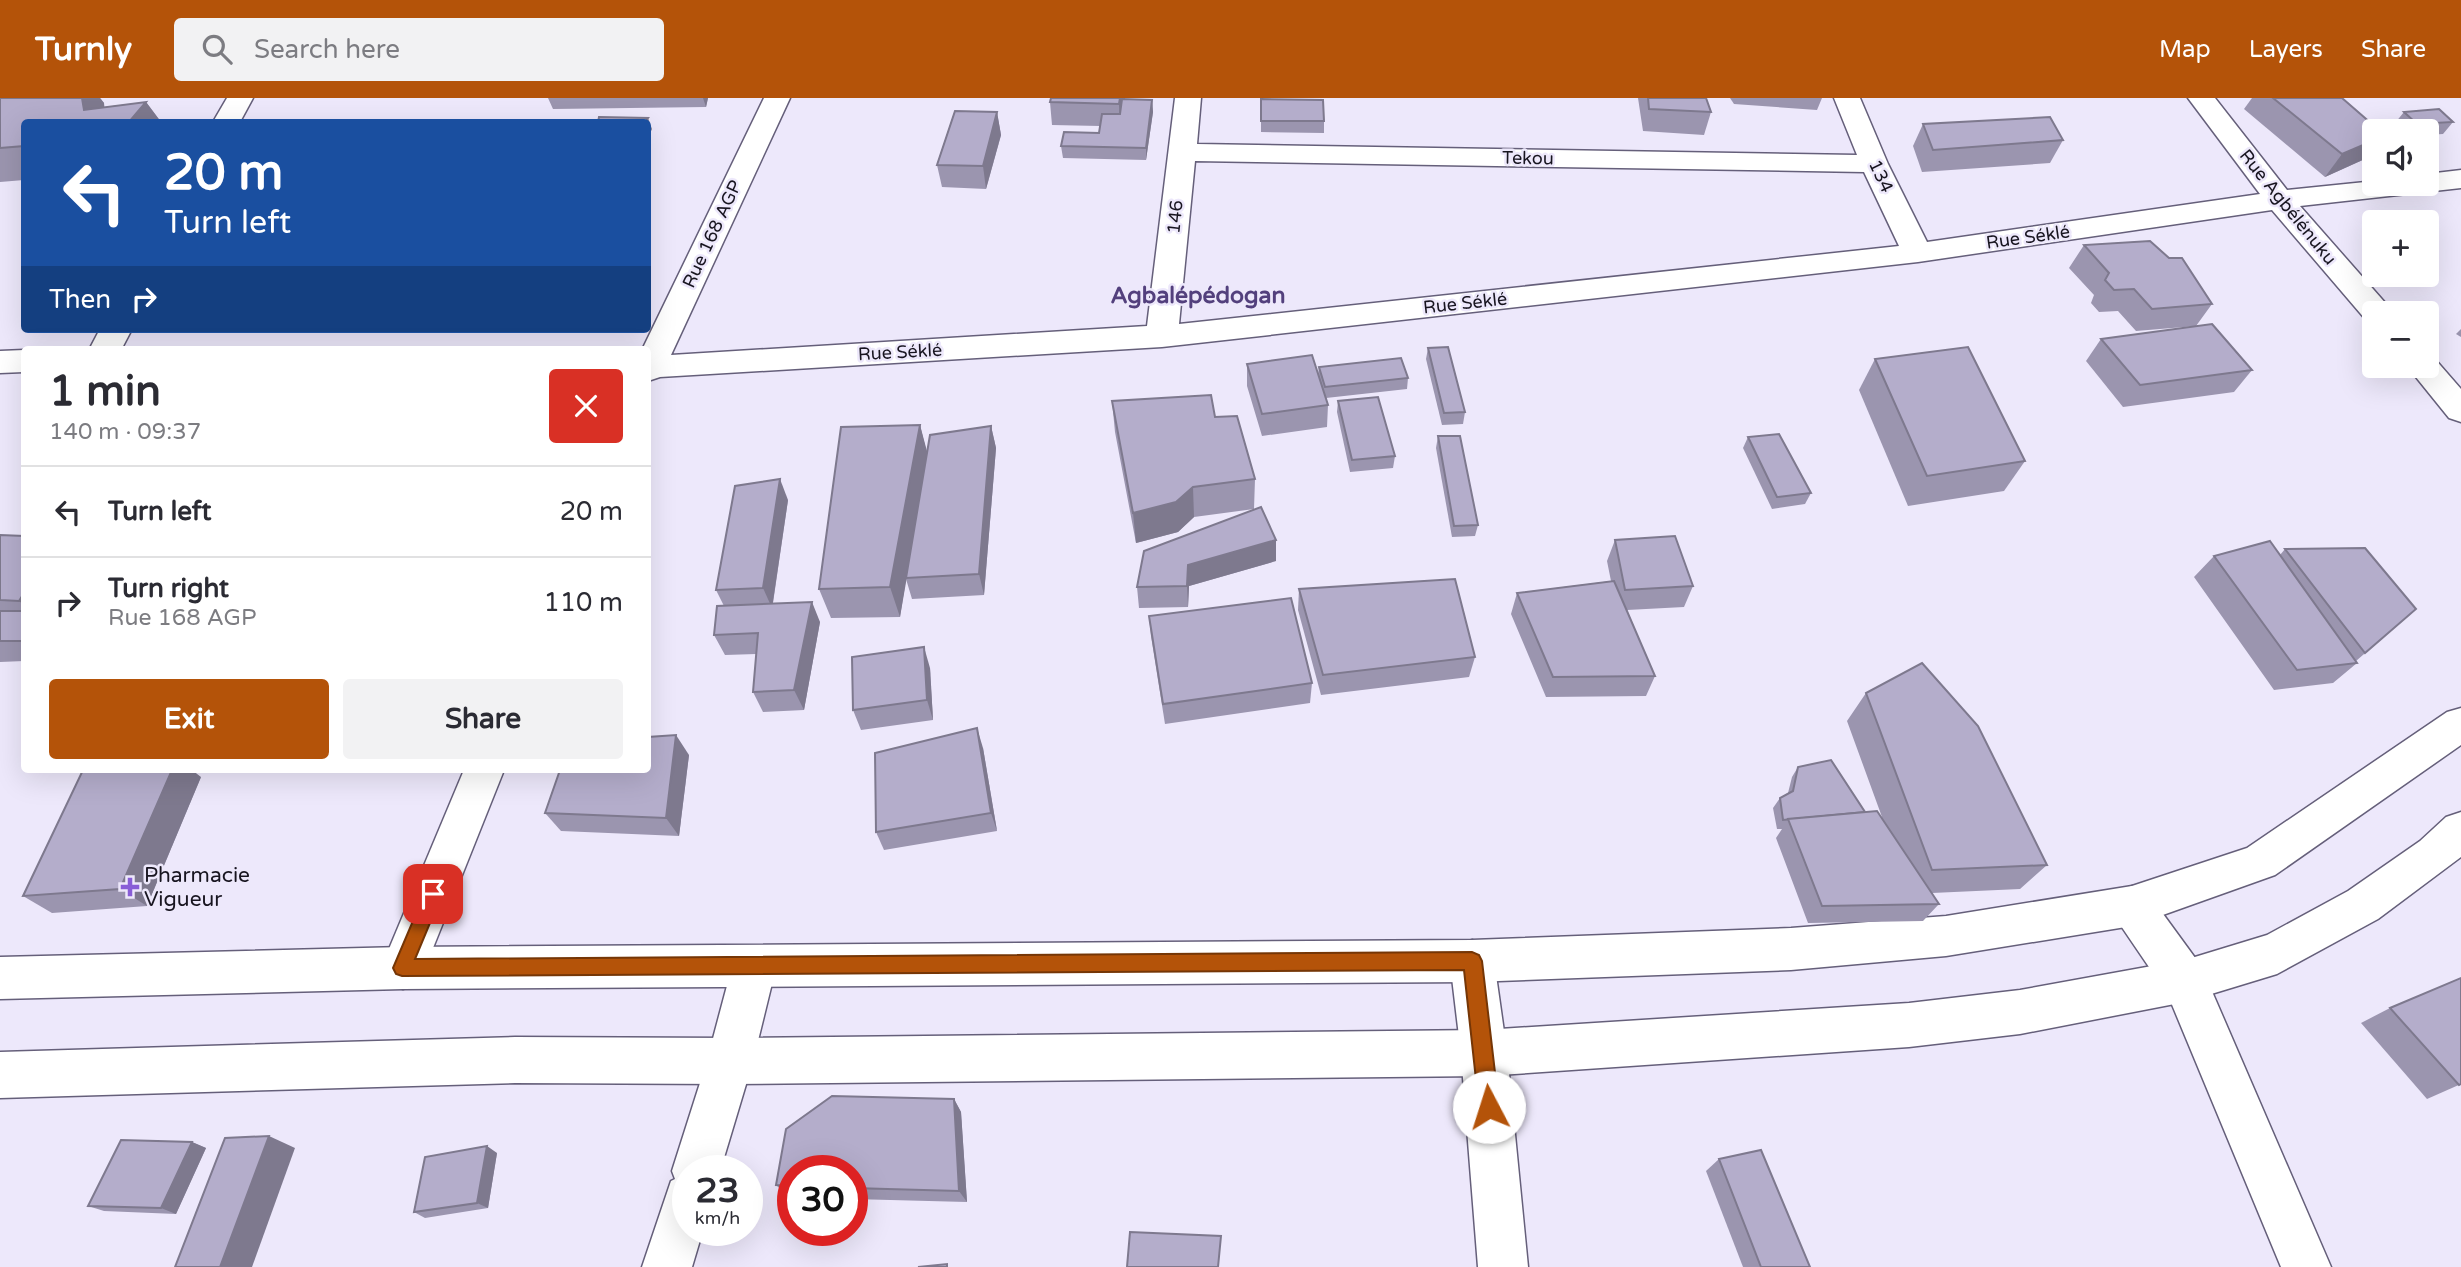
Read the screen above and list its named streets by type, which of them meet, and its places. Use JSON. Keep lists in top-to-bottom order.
{
  "streets": {
    "street": [
      "Tekou",
      "134",
      "Rue Agbélénuku",
      "146",
      "Rue 168 AGP",
      "Rue Séklé"
    ]
  },
  "crossings": [
    ["Tekou", "134"],
    ["Tekou", "146"],
    ["134", "Rue Séklé"],
    ["Rue Agbélénuku", "Rue Séklé"],
    ["146", "Rue Séklé"]
  ],
  "districts": ["Agbalépédogan"],
  "places": {
    "health": ["Pharmacie Vigueur"]
  },
  "page": {
    "header": "Turnly",
    "search": "Search here",
    "nav": ["Map", "Layers", "Share"],
    "map_buttons": ["+", "−"],
    "turn": ["20 m", "Turn left"],
    "then": "Then",
    "heading": ["1 min", "140 m · 09:37"],
    "list": [
      {
        "name": "Turn left",
        "value": "20 m"
      },
      {
        "name": "Turn right",
        "note": "Rue 168 AGP",
        "value": "110 m"
      }
    ],
    "buttons": ["Exit", "Share"],
    "speed": "23 km/h",
    "limit": "30"
  }
}
